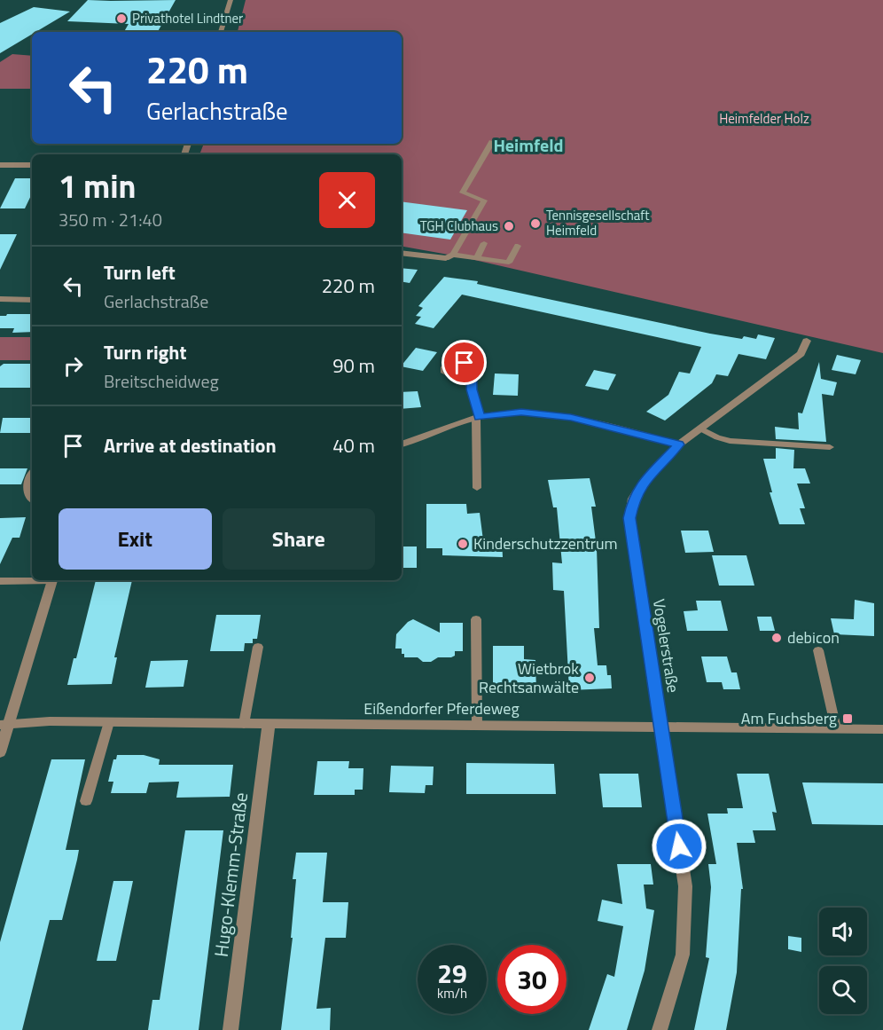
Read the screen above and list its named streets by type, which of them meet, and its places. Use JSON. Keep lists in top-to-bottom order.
{
  "streets": {
    "street": ["Vogelerstraße", "Eißendorfer Pferdeweg", "Hugo-Klemm-Straße"]
  },
  "crossings": [
    ["Vogelerstraße", "Eißendorfer Pferdeweg"],
    ["Eißendorfer Pferdeweg", "Hugo-Klemm-Straße"]
  ],
  "districts": ["Heimfeld"],
  "parks": ["Heimfelder Holz"],
  "places": {
    "other": [
      "Privathotel Lindtner",
      "Tennisgesellschaft Heimfeld",
      "TGH Clubhaus",
      "Kinderschutzzentrum",
      "debicon",
      "Wietbrok Rechtsanwälte"
    ],
    "transit": ["Am Fuchsberg"]
  },
  "page": {
    "turn": ["220 m", "Gerlachstraße"],
    "heading": ["1 min", "350 m · 21:40"],
    "list": [
      {
        "name": "Turn left",
        "note": "Gerlachstraße",
        "value": "220 m"
      },
      {
        "name": "Turn right",
        "note": "Breitscheidweg",
        "value": "90 m"
      },
      {
        "name": "Arrive at destination",
        "value": "40 m"
      }
    ],
    "buttons": ["Exit", "Share"],
    "speed": "29 km/h",
    "limit": "30"
  }
}
